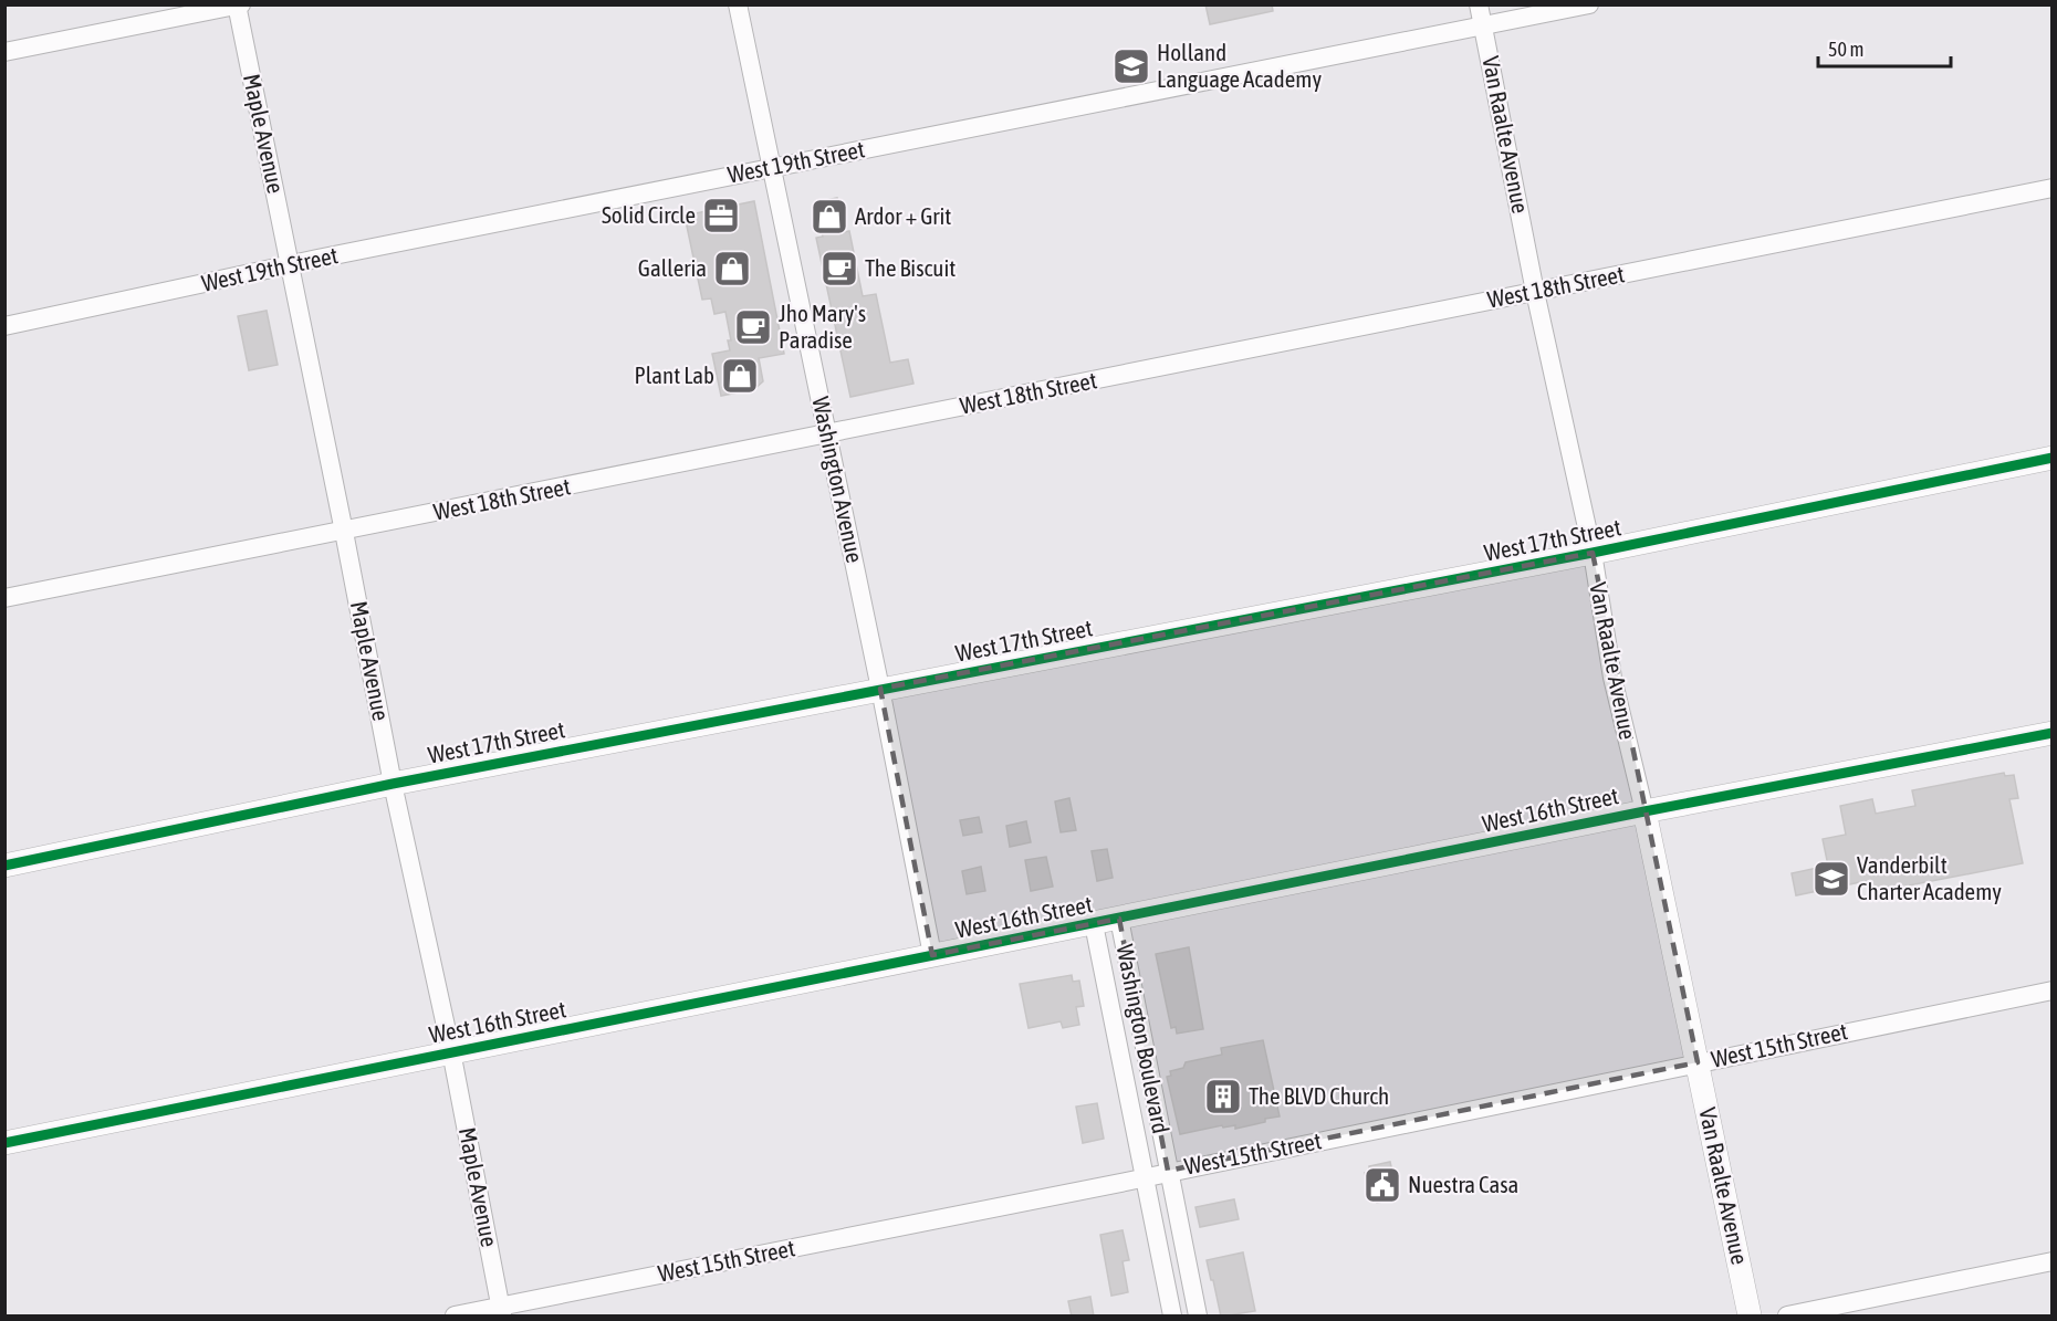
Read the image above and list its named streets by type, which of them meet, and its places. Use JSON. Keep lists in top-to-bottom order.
{
  "streets": {
    "street": [
      "Maple Avenue",
      "Van Raalte Avenue",
      "West 19th Street",
      "West 18th Street",
      "Washington Avenue",
      "West 17th Street",
      "West 16th Street",
      "Washington Boulevard",
      "West 15th Street"
    ]
  },
  "crossings": [
    ["Maple Avenue", "West 19th Street"],
    ["Maple Avenue", "West 18th Street"],
    ["Maple Avenue", "West 17th Street"],
    ["Maple Avenue", "West 16th Street"],
    ["Maple Avenue", "West 15th Street"],
    ["Van Raalte Avenue", "West 19th Street"],
    ["Van Raalte Avenue", "West 18th Street"],
    ["Van Raalte Avenue", "West 17th Street"],
    ["Van Raalte Avenue", "West 16th Street"],
    ["Van Raalte Avenue", "West 15th Street"],
    ["West 19th Street", "Washington Avenue"],
    ["West 18th Street", "Washington Avenue"],
    ["Washington Avenue", "West 17th Street"],
    ["Washington Avenue", "West 16th Street"],
    ["West 16th Street", "Washington Boulevard"],
    ["Washington Boulevard", "West 15th Street"]
  ],
  "places": {
    "school or university": ["Holland Language Academy", "Vanderbilt Charter Academy"],
    "office": ["Solid Circle"],
    "shop": ["Ardor + Grit", "Galleria", "Plant Lab"],
    "cafe": ["The Biscuit", "Jho Mary's Paradise"],
    "building": ["The BLVD Church"],
    "public building": ["Nuestra Casa"]
  },
  "scale_bar": "50 m"
}
